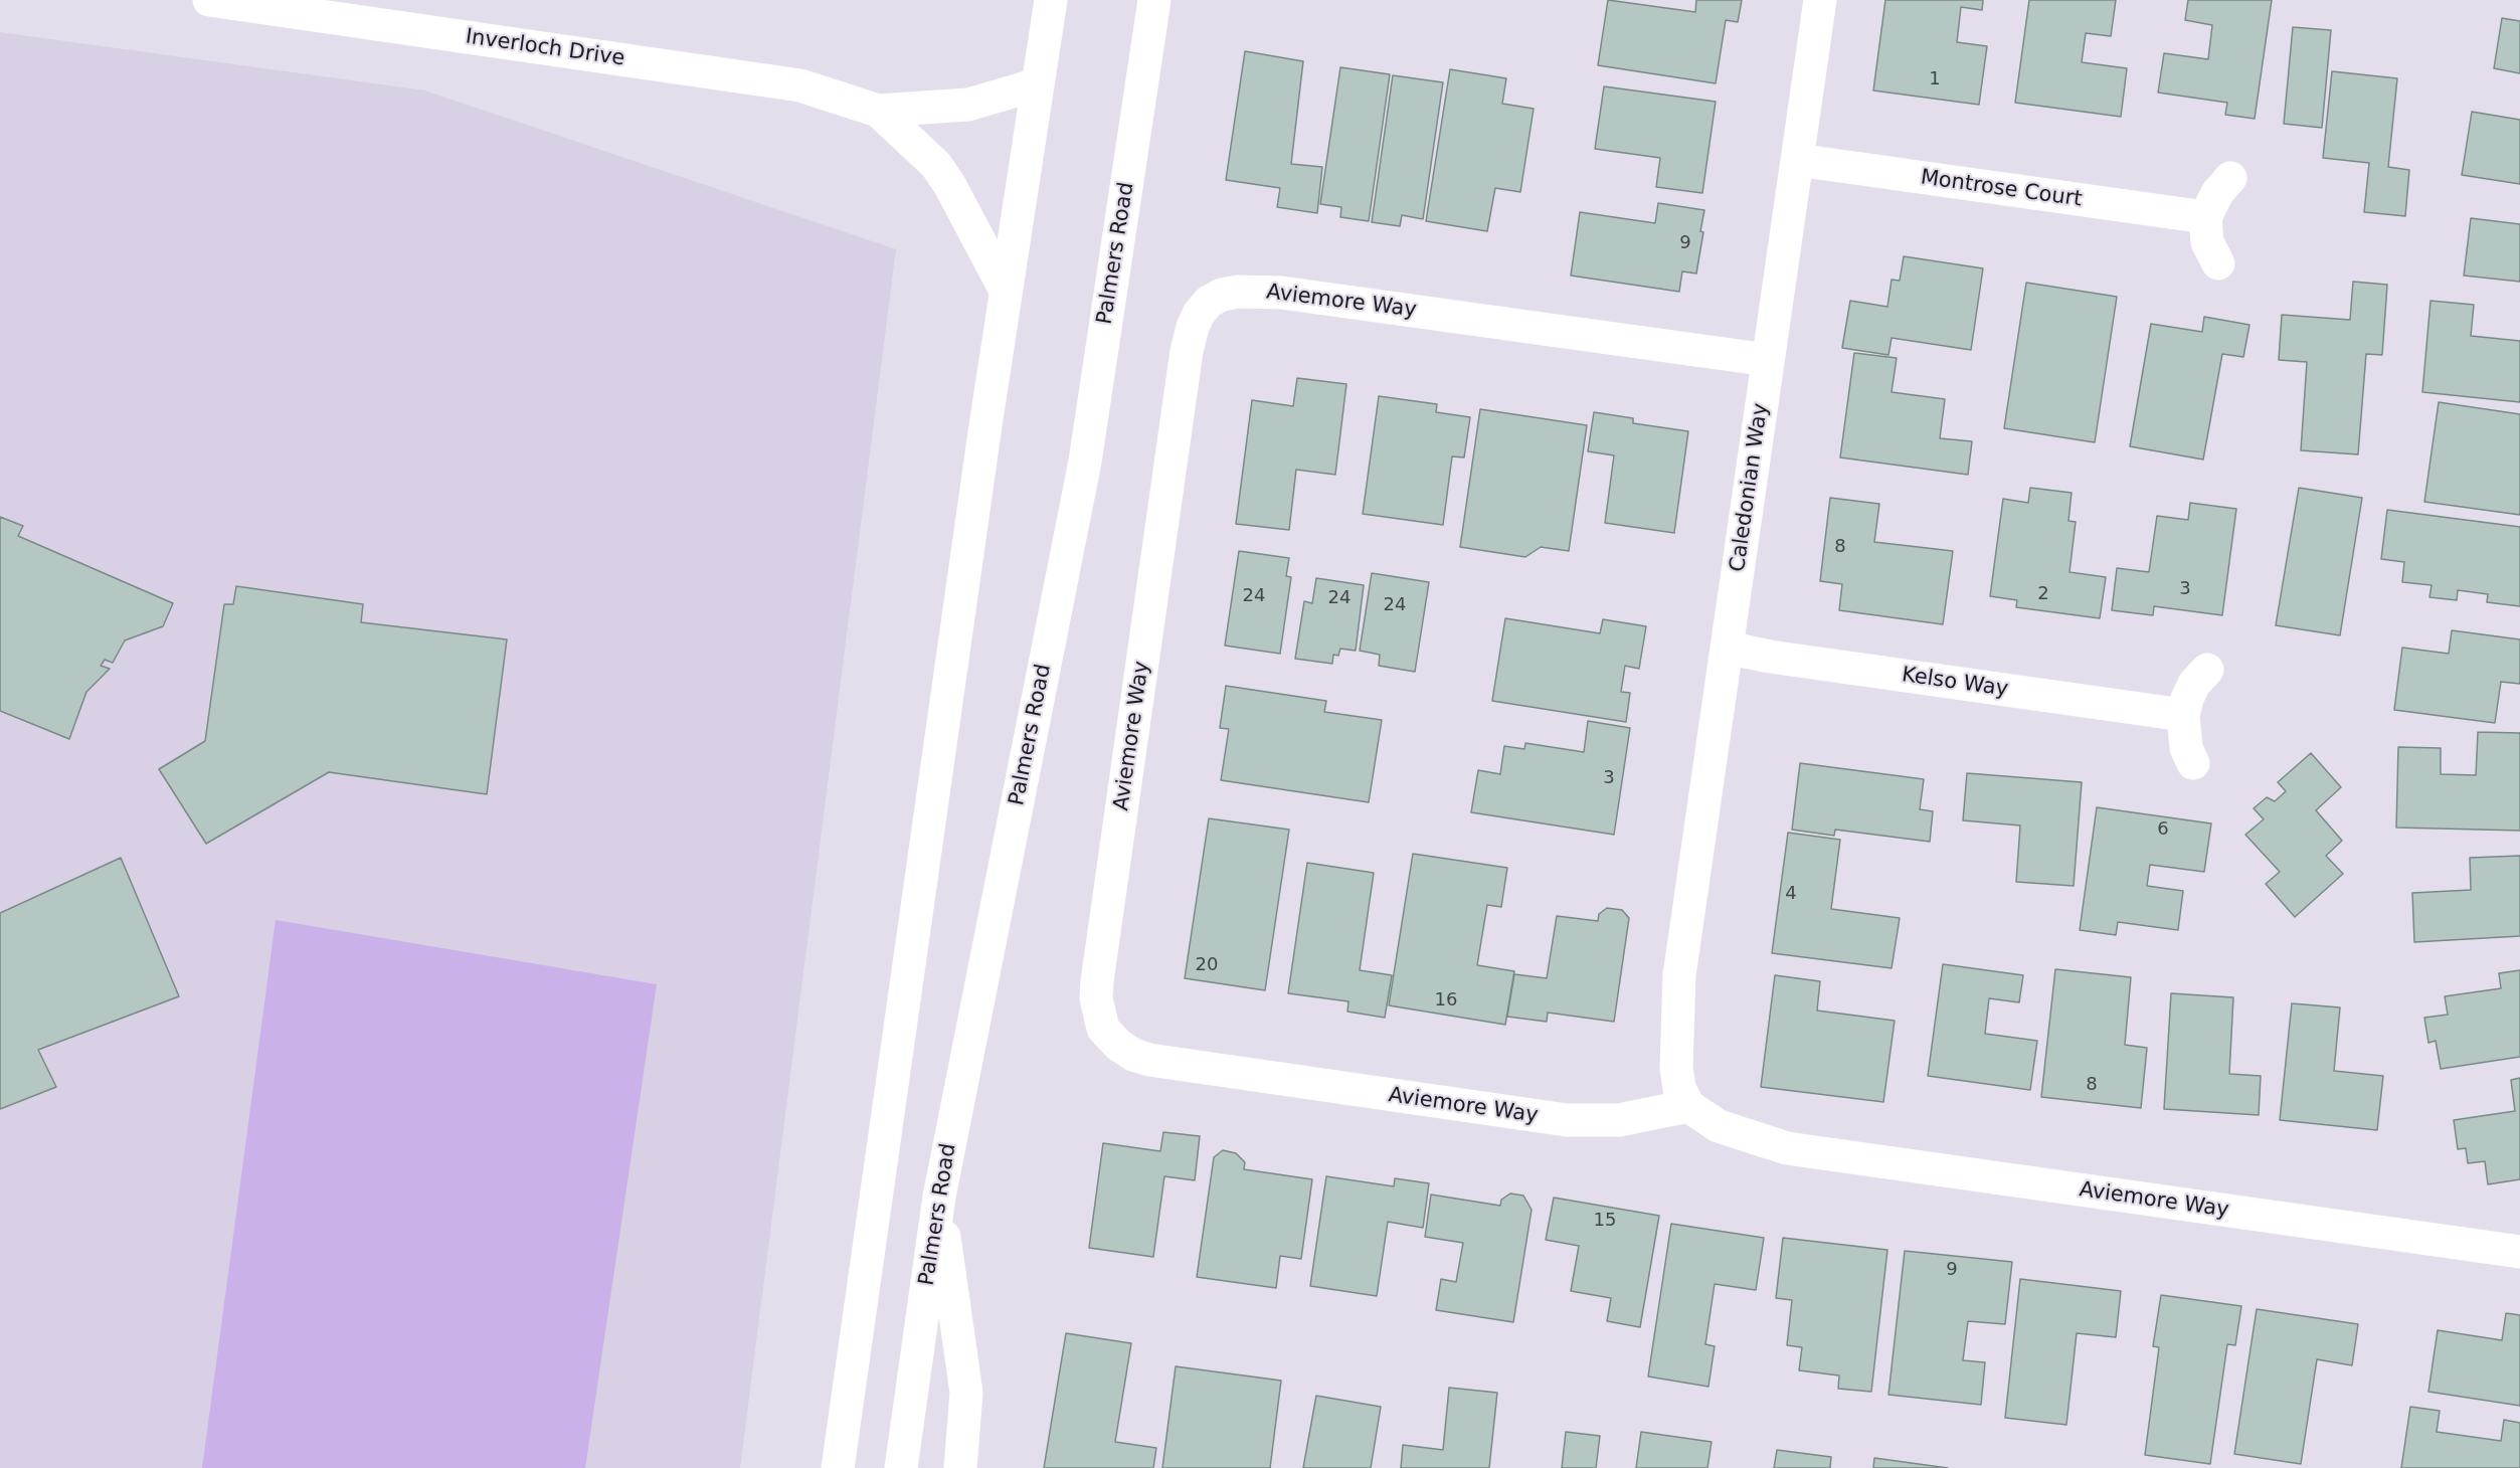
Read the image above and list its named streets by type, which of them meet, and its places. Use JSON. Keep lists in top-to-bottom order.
{
  "streets": {
    "street": [
      "Inverloch Drive",
      "Montrose Court",
      "Palmers Road",
      "Aviemore Way",
      "Caledonian Way",
      "Kelso Way"
    ]
  },
  "crossings": [
    ["Montrose Court", "Caledonian Way"],
    ["Aviemore Way", "Caledonian Way"],
    ["Caledonian Way", "Kelso Way"]
  ],
  "house_numbers": [
    "1",
    "9",
    "8",
    "3",
    "2",
    "24",
    "24",
    "24",
    "3",
    "6",
    "4",
    "20",
    "16",
    "8",
    "15",
    "9"
  ]
}
